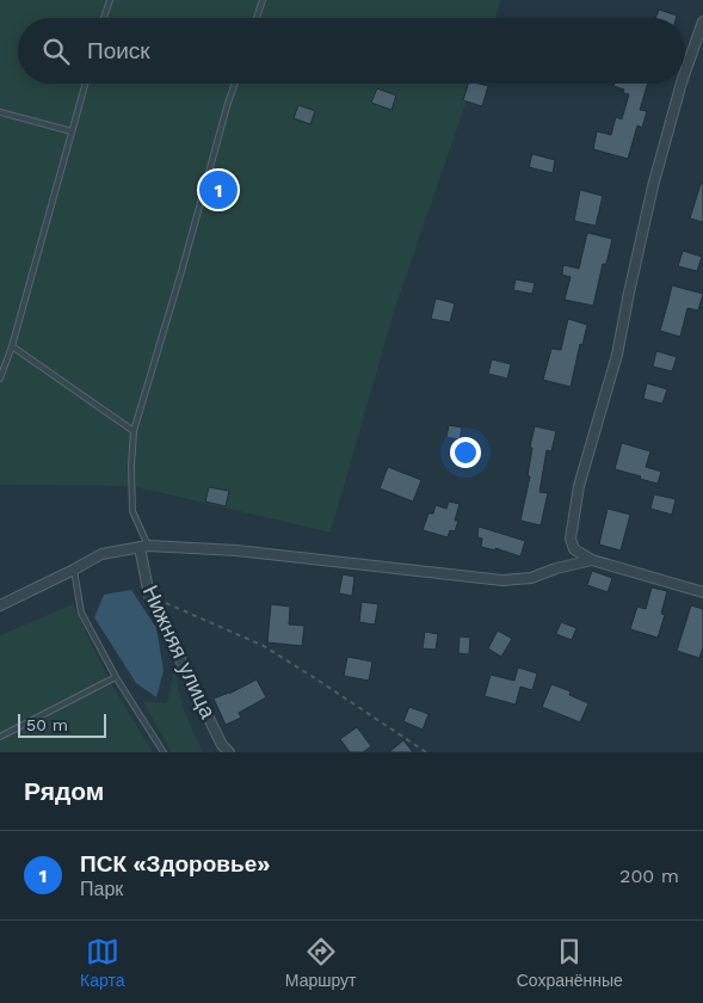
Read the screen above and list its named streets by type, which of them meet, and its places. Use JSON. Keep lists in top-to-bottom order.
{
  "streets": {
    "street": ["Нижняя улица"]
  },
  "scale_bar": "50 m",
  "page": {
    "search": "Поиск",
    "pins": "1",
    "scale": "50 m",
    "heading": "Рядом",
    "list": [
      {
        "mark": "1",
        "name": "ПСК «Здоровье»",
        "note": "Парк",
        "value": "200 m"
      }
    ],
    "nav": ["Карта", "Маршрут", "Сохранённые"]
  }
}
